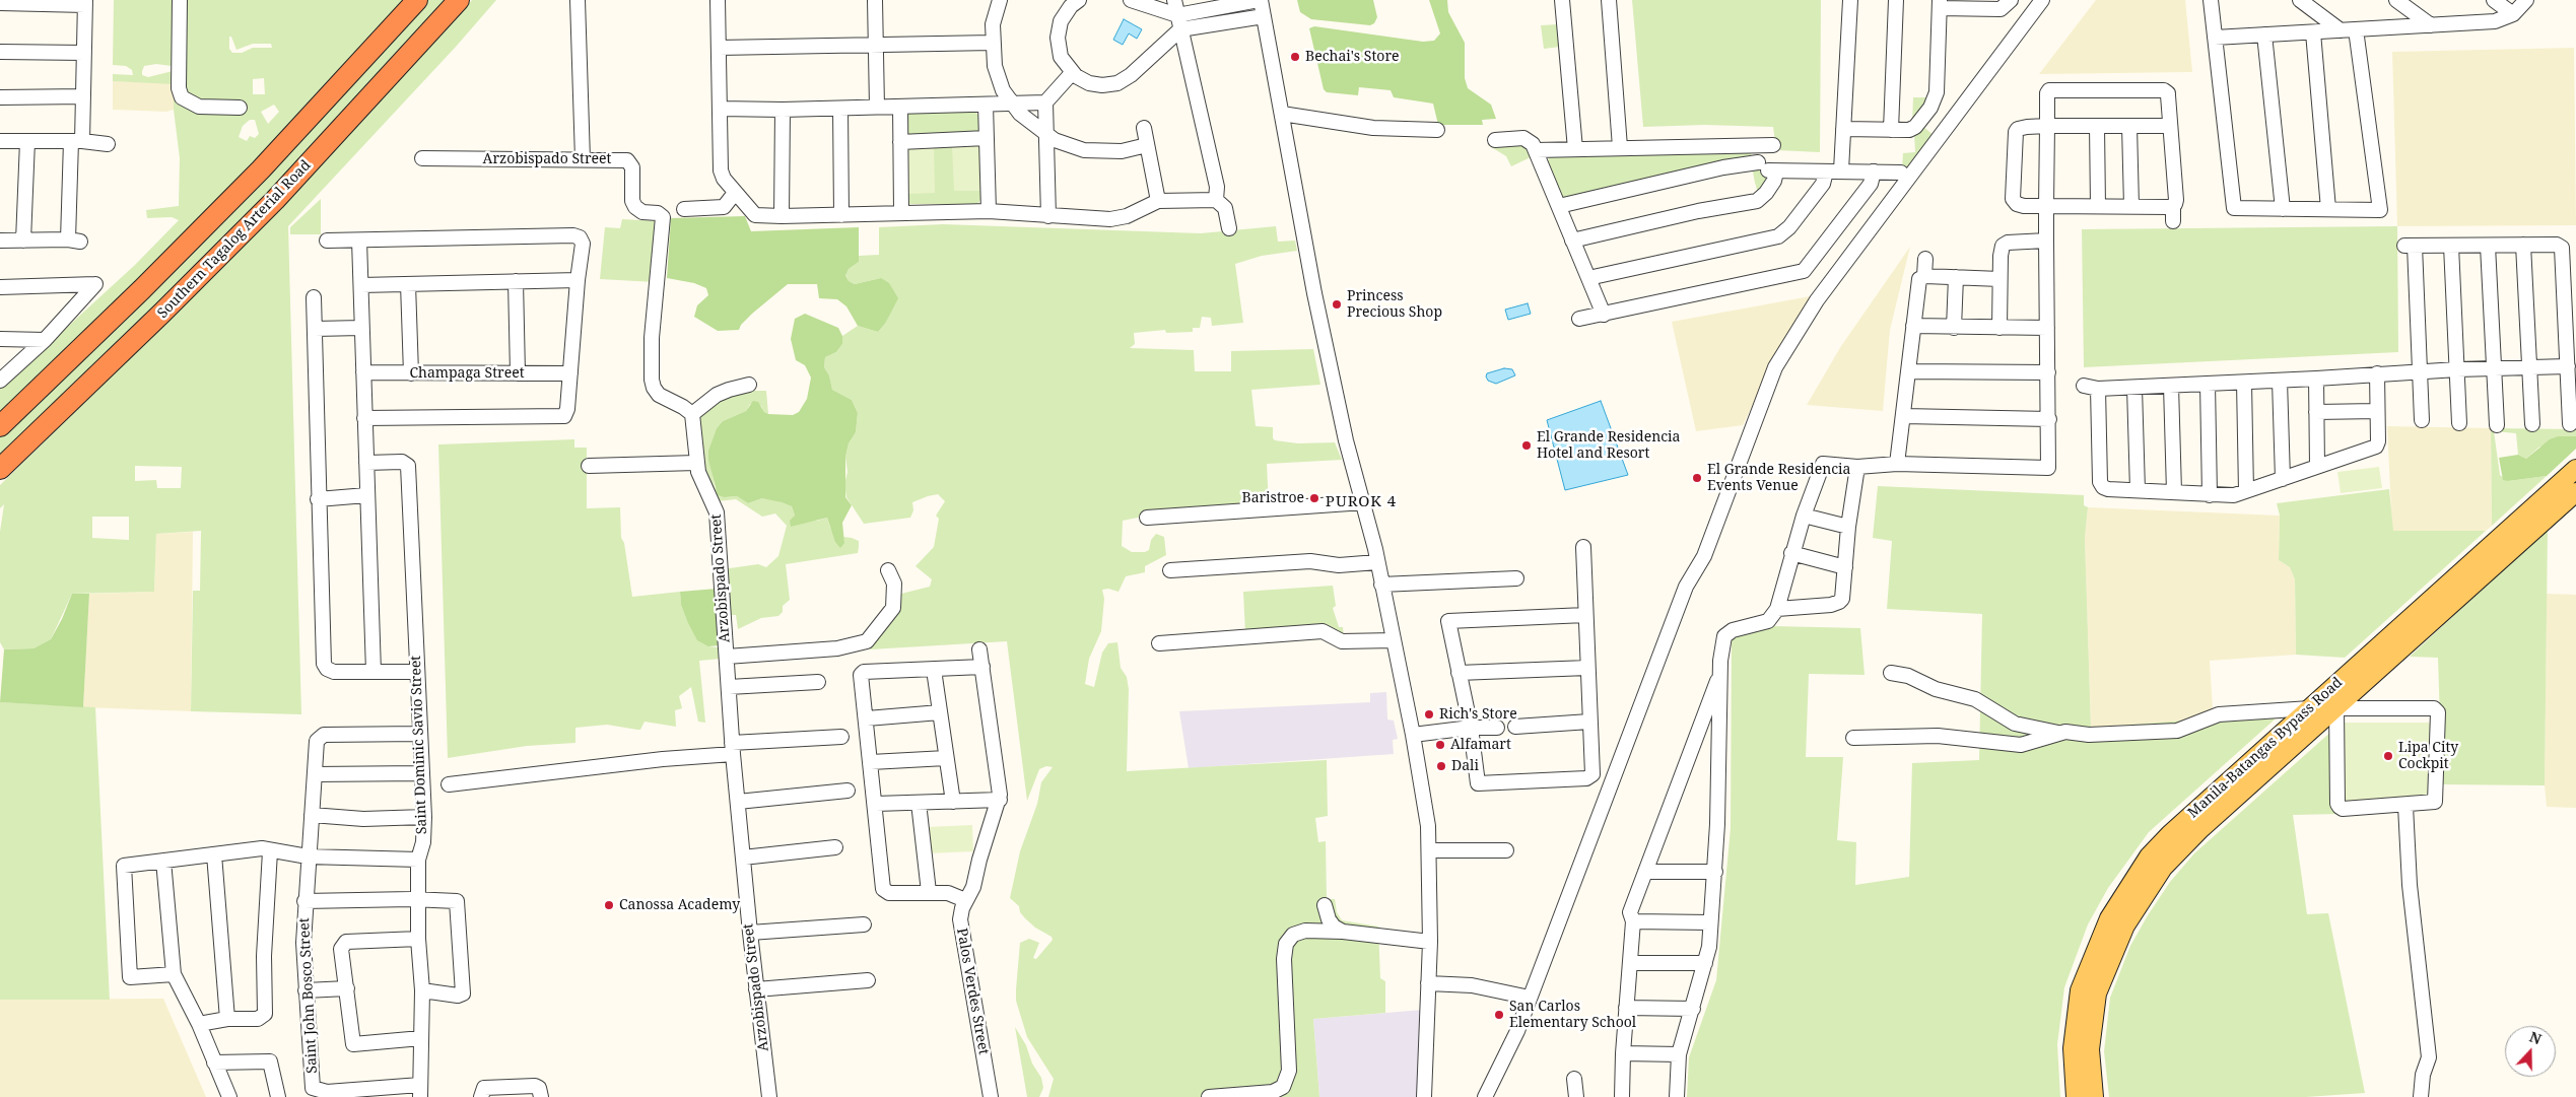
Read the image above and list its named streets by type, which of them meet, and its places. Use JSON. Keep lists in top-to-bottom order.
{
  "streets": {
    "highway": ["Southern Tagalog Arterial Road"],
    "main road": ["Manila-Batangas Bypass Road"],
    "street": [
      "Arzobispado Street",
      "Champaga Street",
      "Saint Dominic Savio Street",
      "Palos Verdes Street",
      "Saint John Bosco Street"
    ]
  },
  "crossings": [
    ["Saint Dominic Savio Street", "Saint John Bosco Street"]
  ],
  "districts": ["PUROK 4"],
  "places": [
    "Bechai's Store",
    "Princess Precious Shop",
    "El Grande Residencia Hotel and Resort",
    "El Grande Residencia Events Venue",
    "Baristroe",
    "Rich's Store",
    "Alfamart",
    "Lipa City Cockpit",
    "Dali",
    "Canossa Academy",
    "San Carlos Elementary School"
  ],
  "north": "top"
}
